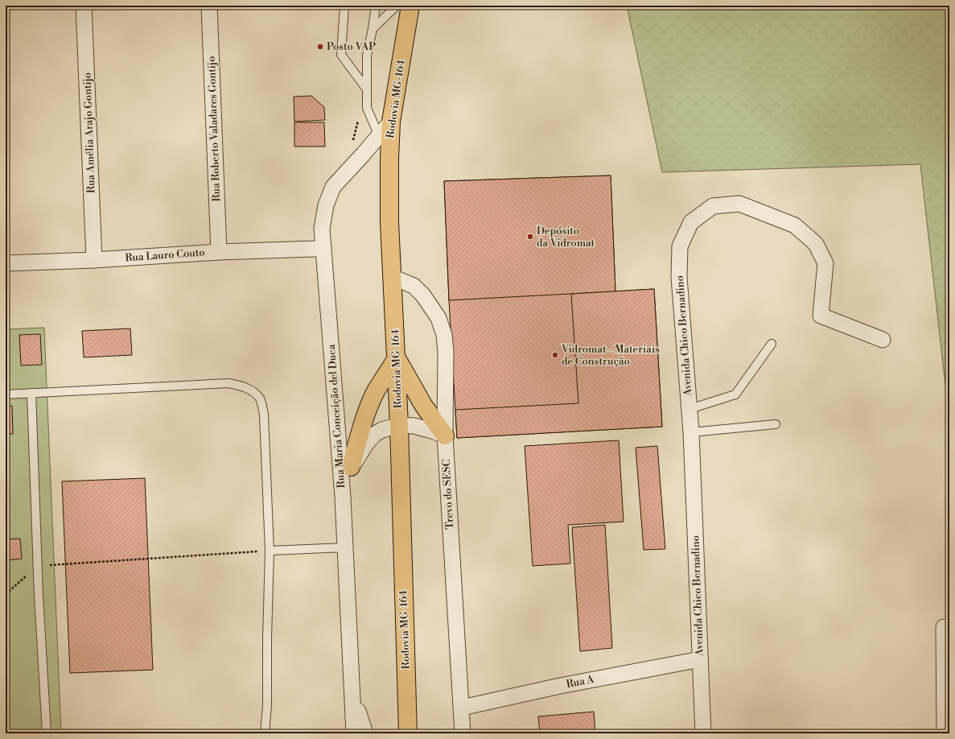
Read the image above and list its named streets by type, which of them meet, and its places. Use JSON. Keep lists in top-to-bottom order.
{
  "streets": {
    "main road": ["Rodovia MG-164"],
    "street": [
      "Rua Roberto Valadares Gontijo",
      "Rua Amélia Arajo Gontijo",
      "Rua Lauro Couto",
      "Avenida Chico Bernadino",
      "Rua Maria Conceição del Duca",
      "Trevo do SESC",
      "Rua A"
    ]
  },
  "crossings": [
    ["Rodovia MG-164", "Rua Maria Conceição del Duca"],
    ["Rodovia MG-164", "Trevo do SESC"],
    ["Rua Roberto Valadares Gontijo", "Rua Lauro Couto"],
    ["Rua Amélia Arajo Gontijo", "Rua Lauro Couto"],
    ["Rua Lauro Couto", "Rua Maria Conceição del Duca"],
    ["Avenida Chico Bernadino", "Rua A"],
    ["Trevo do SESC", "Rua A"]
  ],
  "places": ["Posto VAP", "Depósito da Vidromat", "Vidromat - Materiais de Construção"]
}
